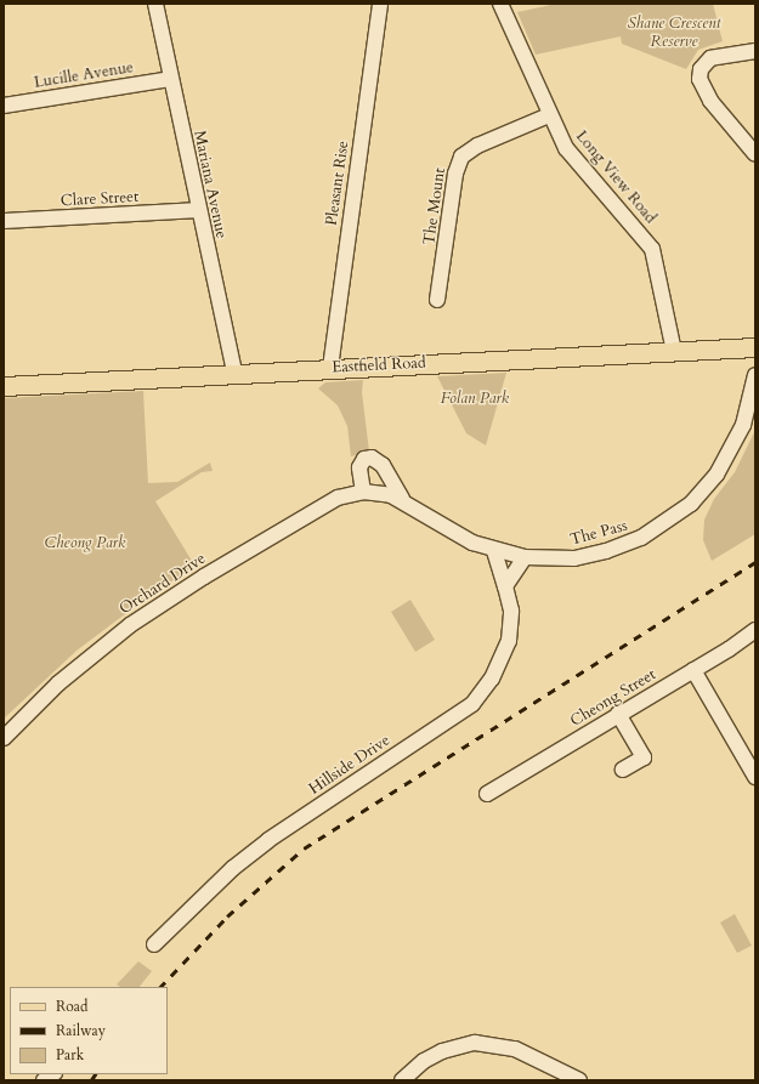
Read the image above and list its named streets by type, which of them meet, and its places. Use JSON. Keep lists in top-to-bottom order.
{
  "streets": {
    "main road": ["Eastfield Road"],
    "street": [
      "Lucille Avenue",
      "Long View Road",
      "Pleasant Rise",
      "Mariana Avenue",
      "Clare Street",
      "The Mount",
      "The Pass",
      "Orchard Drive",
      "Cheong Street",
      "Hillside Drive"
    ]
  },
  "crossings": [
    ["Lucille Avenue", "Mariana Avenue"],
    ["Long View Road", "The Mount"],
    ["Long View Road", "Eastfield Road"],
    ["Pleasant Rise", "Eastfield Road"],
    ["Mariana Avenue", "Clare Street"],
    ["Mariana Avenue", "Eastfield Road"],
    ["The Pass", "Orchard Drive"],
    ["The Pass", "Hillside Drive"]
  ],
  "parks": ["Shane Crescent Reserve", "Folan Park", "Cheong Park"],
  "legend": ["Road", "Railway", "Park"]
}
